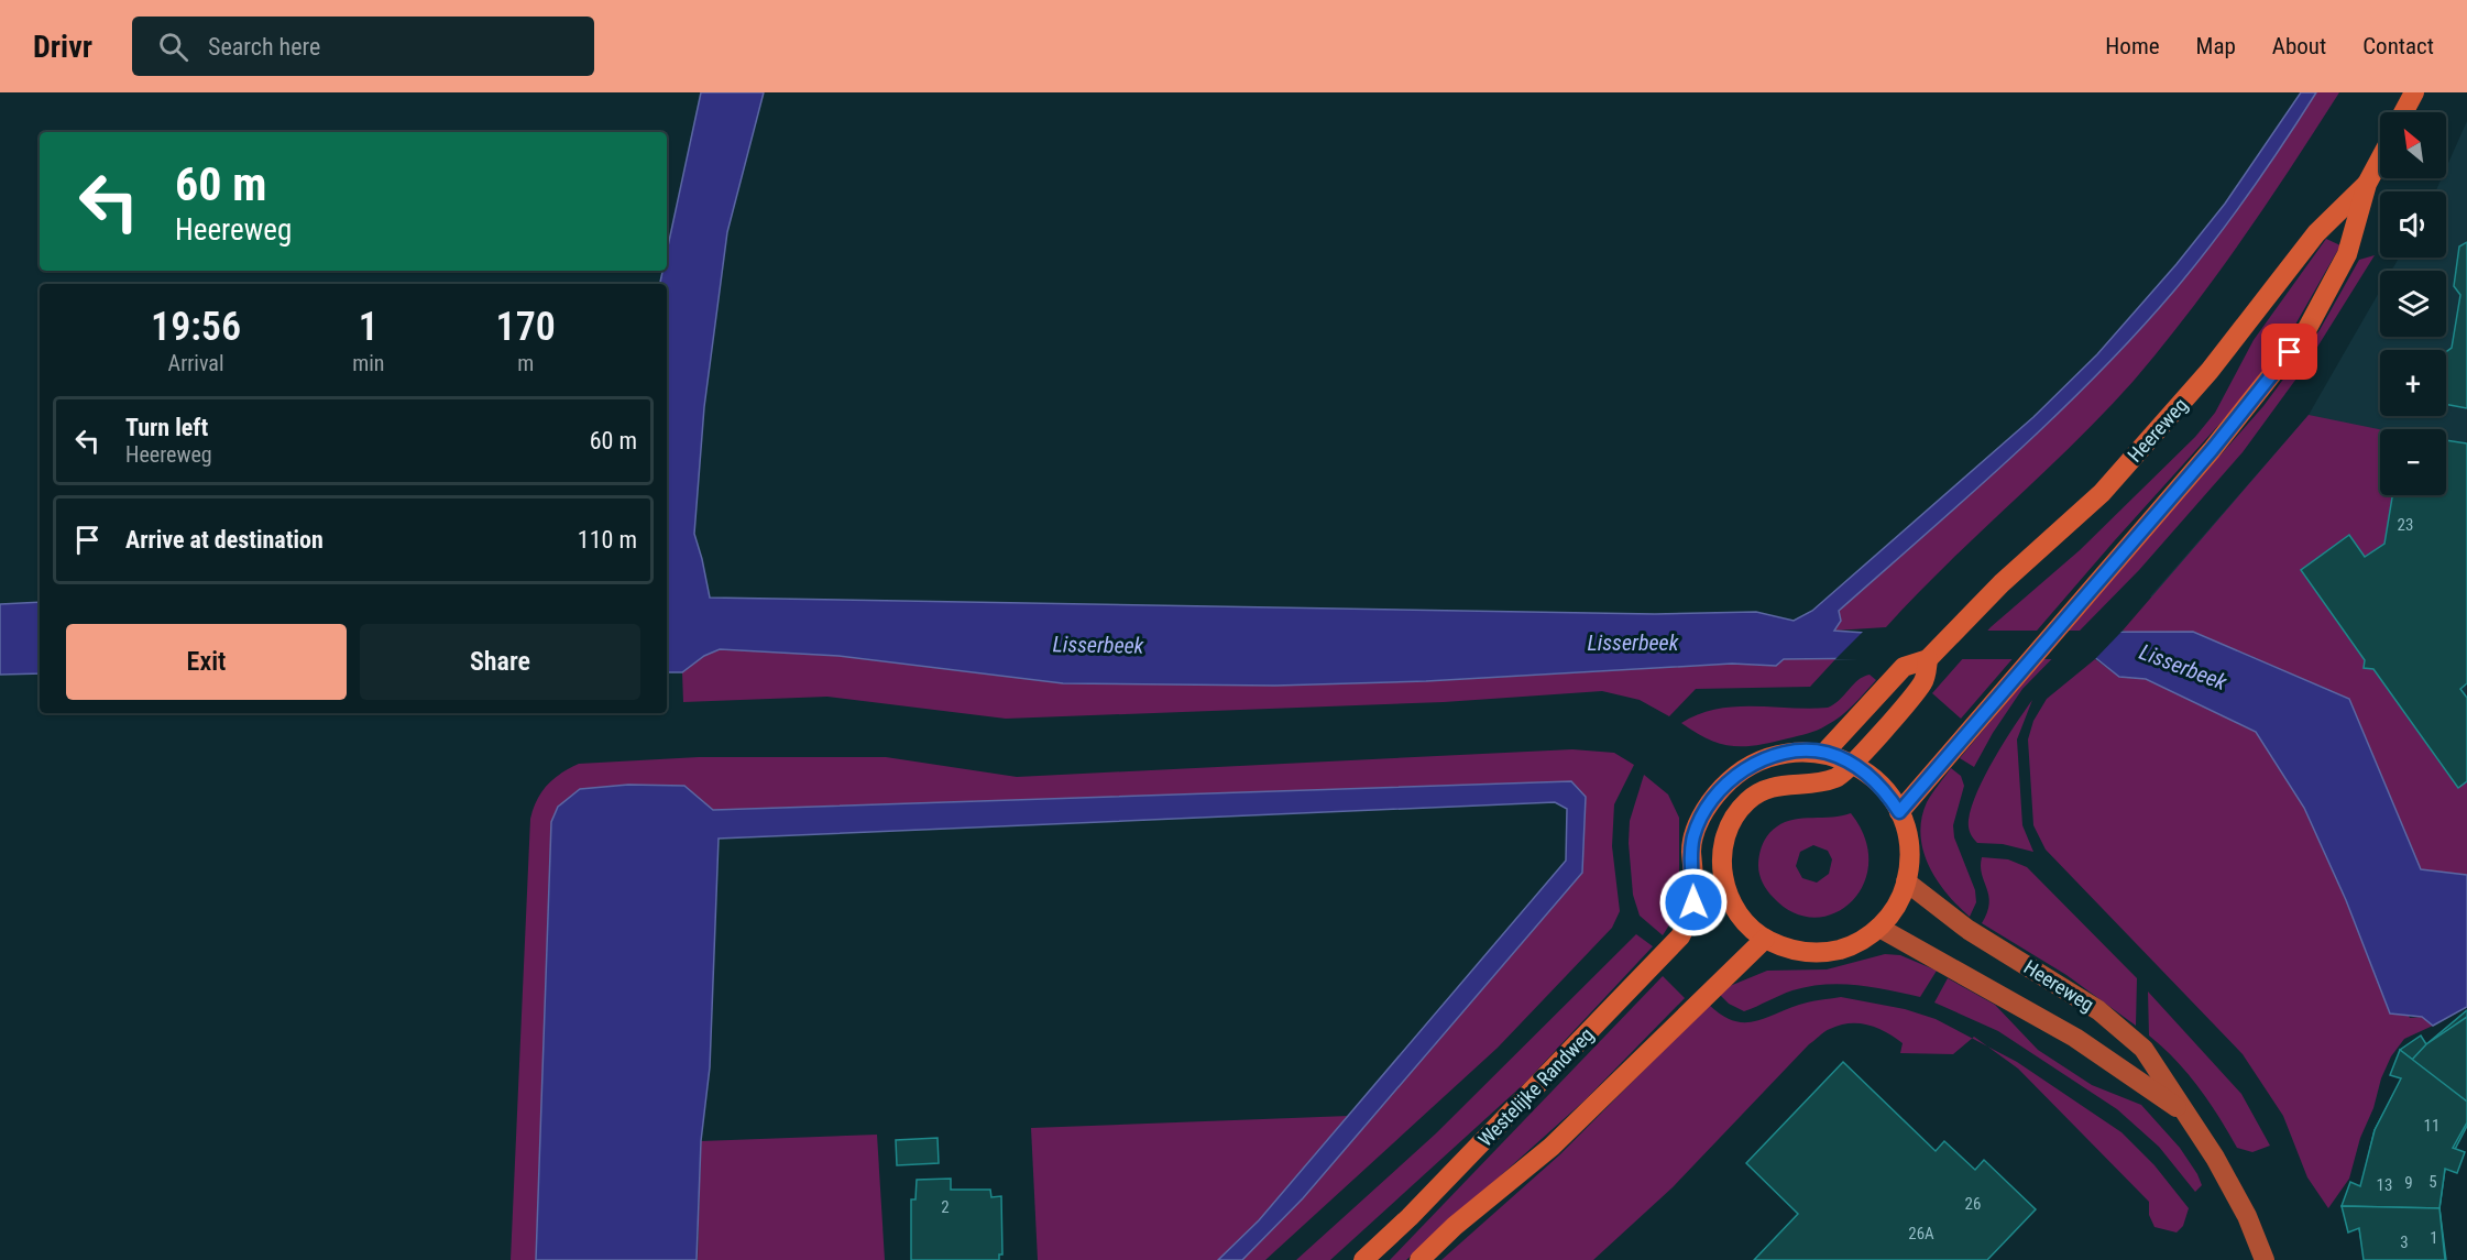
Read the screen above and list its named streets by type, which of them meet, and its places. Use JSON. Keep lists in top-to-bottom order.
{
  "streets": {
    "main road": ["Heereweg", "Westelijke Randweg"]
  },
  "water": ["Lisserbeek"],
  "house_numbers": [
    "23",
    "11",
    "5",
    "9",
    "13",
    "26",
    "2",
    "26A",
    "1",
    "3"
  ],
  "north": "top left",
  "page": {
    "header": "Drivr",
    "search": "Search here",
    "nav": [
      "Home",
      "Map",
      "About",
      "Contact"
    ],
    "map_buttons": ["+", "−"],
    "turn": ["60 m", "Heereweg"],
    "eta": [
      "19:56",
      "Arrival",
      "1",
      "min",
      "170",
      "m"
    ],
    "list": [
      {
        "name": "Turn left",
        "note": "Heereweg",
        "value": "60 m"
      },
      {
        "name": "Arrive at destination",
        "value": "110 m"
      }
    ],
    "buttons": ["Exit", "Share"]
  }
}
